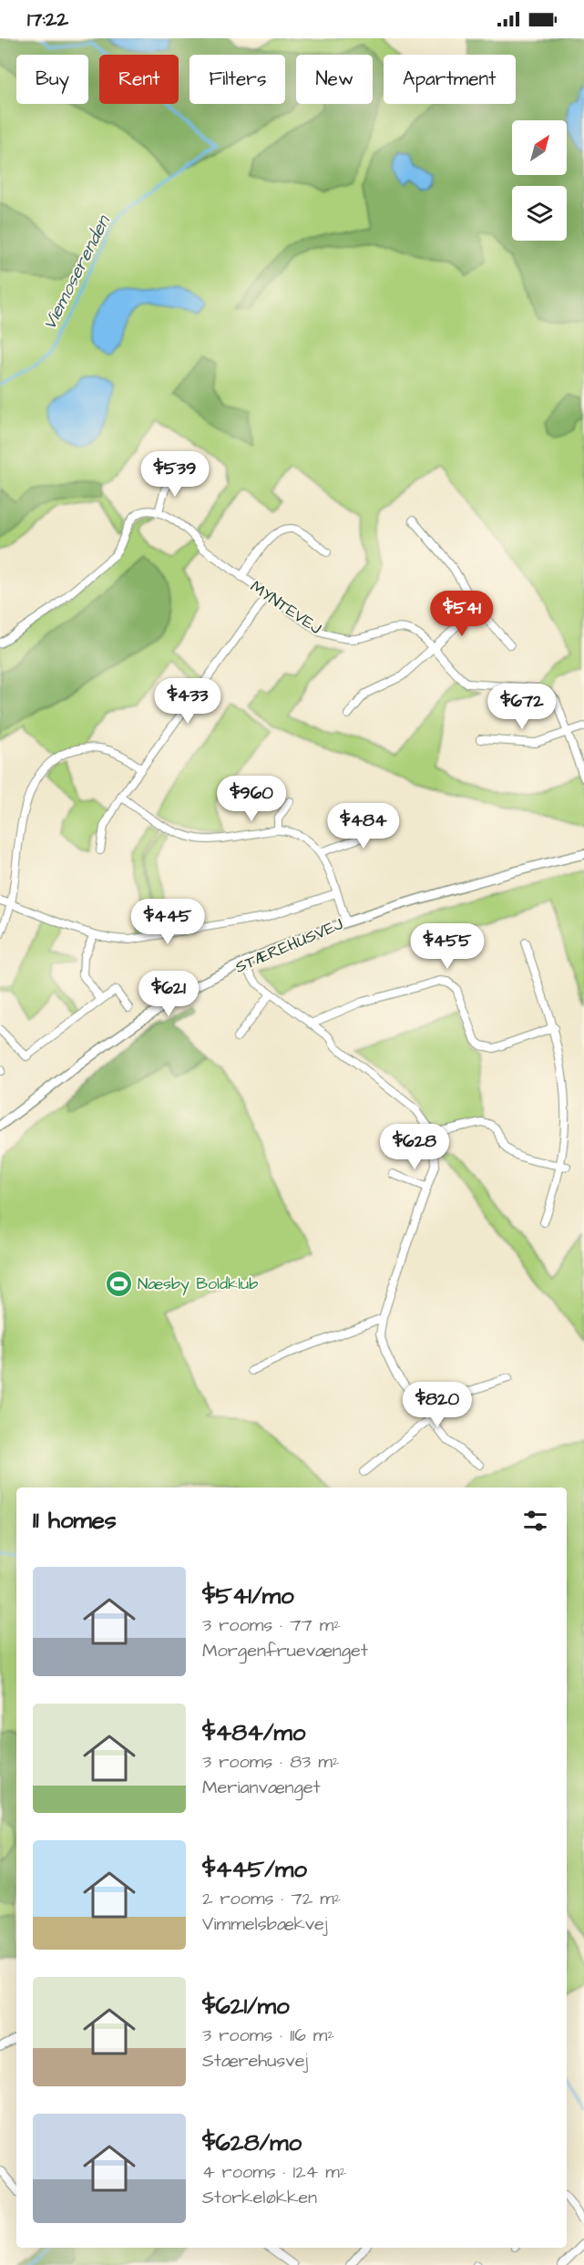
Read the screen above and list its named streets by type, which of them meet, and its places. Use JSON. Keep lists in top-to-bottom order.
{
  "streets": {
    "street": ["MYNTEVEJ", "STÆREHUSVEJ"]
  },
  "water": ["Viemoserenden"],
  "places": {
    "sports": ["Næsby Boldklub"]
  },
  "north": "top right",
  "page": {
    "status": "17:22",
    "chip": [
      "Buy",
      "Rent",
      "Filters",
      "New",
      "Apartment"
    ],
    "price": [
      "$539",
      "$541",
      "$433",
      "$672",
      "$960",
      "$484",
      "$445",
      "$455",
      "$621",
      "$628",
      "$820"
    ],
    "heading": "11 homes",
    "list": [
      {
        "name": "$541/mo",
        "note": "3 rooms · 77 m² · Morgenfruevænget"
      },
      {
        "name": "$484/mo",
        "note": "3 rooms · 83 m² · Merianvænget"
      },
      {
        "name": "$445/mo",
        "note": "2 rooms · 72 m² · Vimmelsbækvej"
      },
      {
        "name": "$621/mo",
        "note": "3 rooms · 116 m² · Stærehusvej"
      },
      {
        "name": "$628/mo",
        "note": "4 rooms · 124 m² · Storkeløkken"
      }
    ]
  }
}
